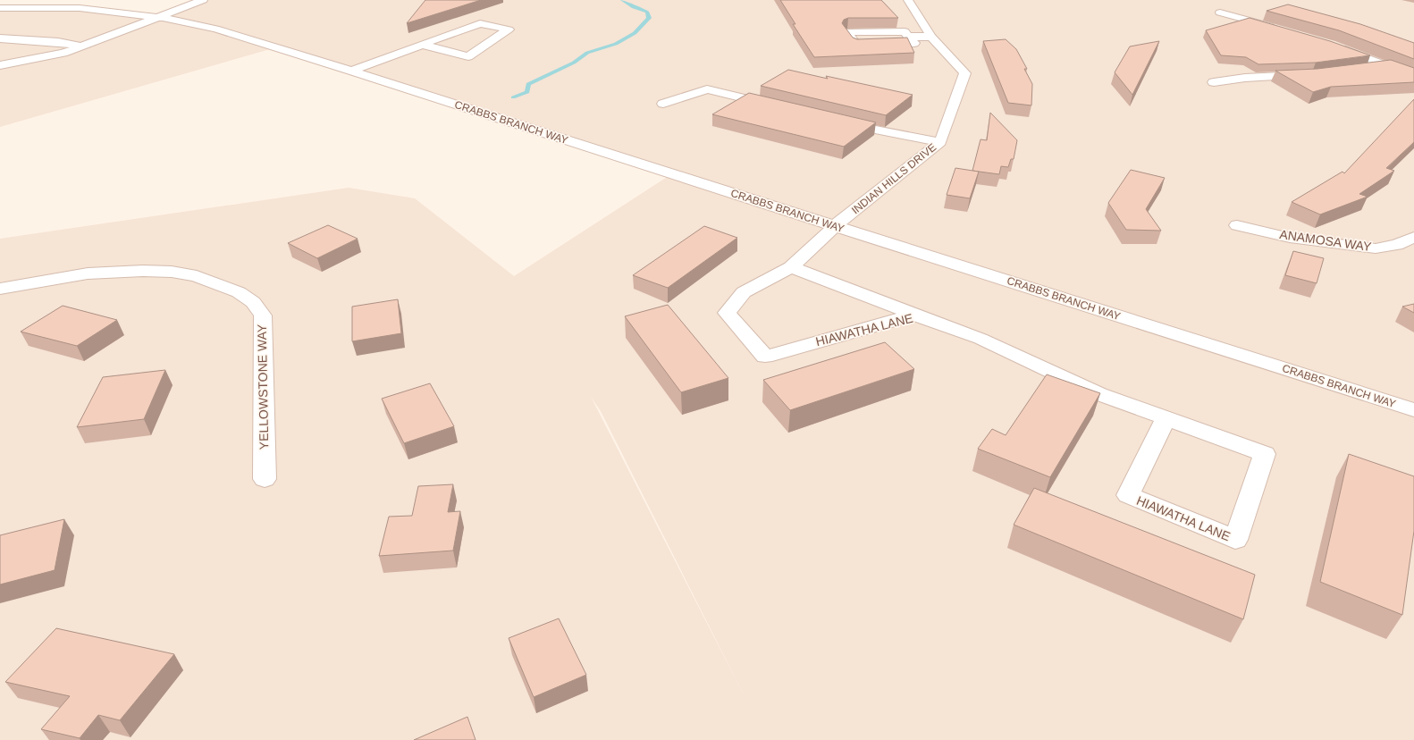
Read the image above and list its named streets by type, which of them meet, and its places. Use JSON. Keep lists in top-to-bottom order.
{
  "streets": {
    "street": [
      "CRABBS BRANCH WAY",
      "INDIAN HILLS DRIVE",
      "ANAMOSA WAY",
      "HIAWATHA LANE",
      "YELLOWSTONE WAY"
    ]
  },
  "crossings": [
    ["CRABBS BRANCH WAY", "INDIAN HILLS DRIVE"],
    ["CRABBS BRANCH WAY", "HIAWATHA LANE"],
    ["INDIAN HILLS DRIVE", "HIAWATHA LANE"]
  ]
}
